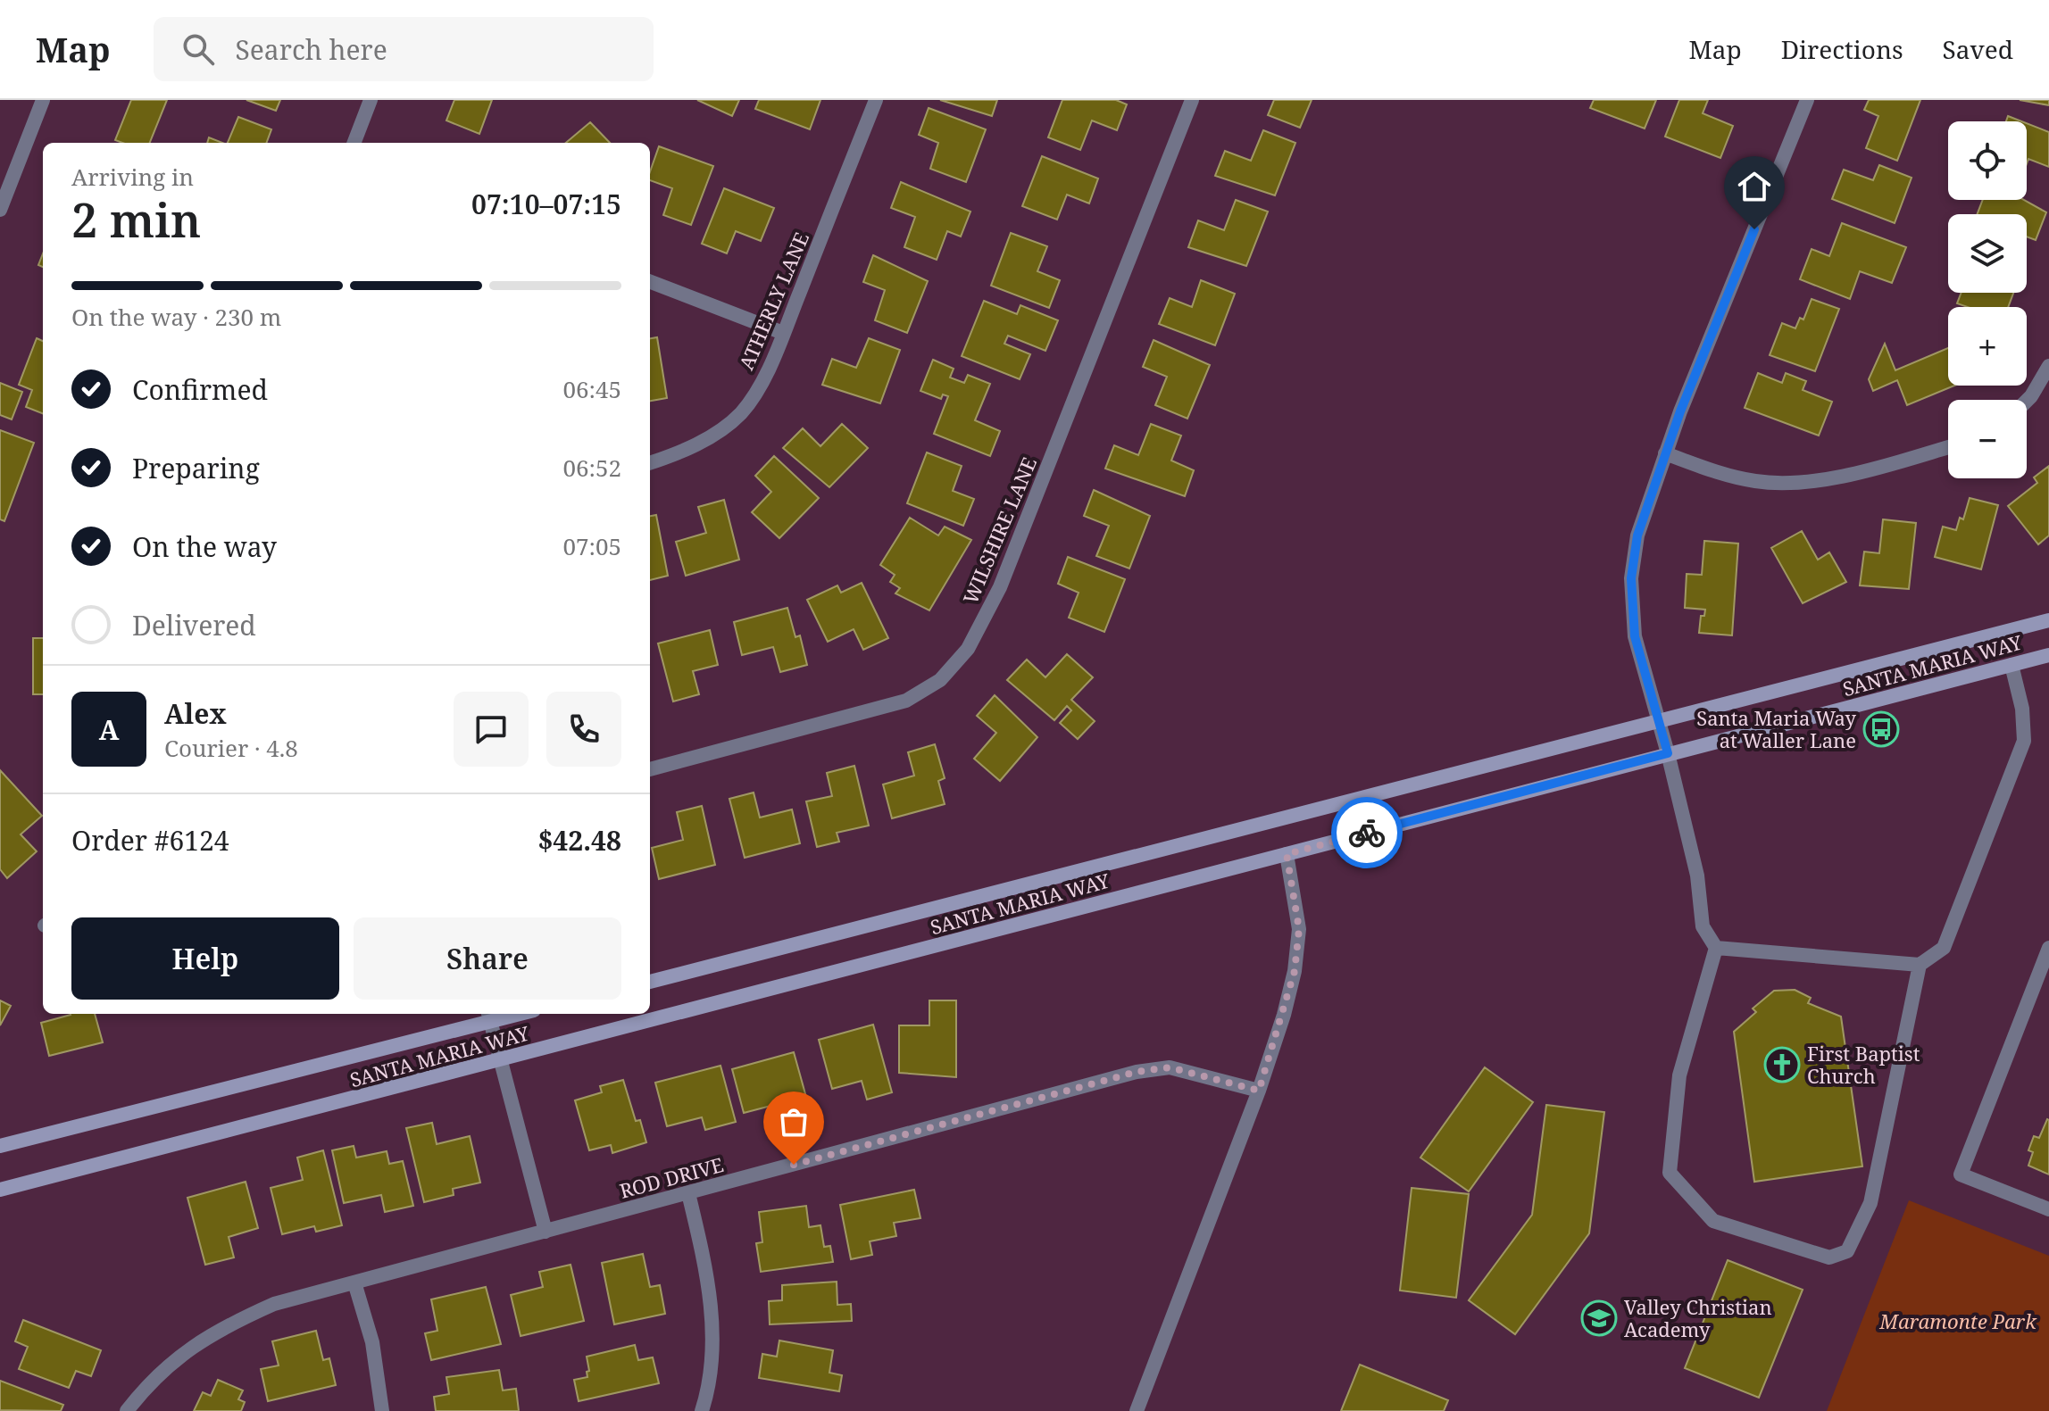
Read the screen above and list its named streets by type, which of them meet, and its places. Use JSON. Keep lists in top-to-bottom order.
{
  "streets": {
    "main road": ["SANTA MARIA WAY"],
    "street": ["ATHERLY LANE", "WILSHIRE LANE", "ROD DRIVE"]
  },
  "parks": ["Maramonte Park"],
  "places": {
    "bus stop": ["Santa Maria Way at Waller Lane"],
    "church": ["First Baptist Church"],
    "school or university": ["Valley Christian Academy"]
  },
  "page": {
    "header": "Map",
    "search": "Search here",
    "nav": ["Map", "Directions", "Saved"],
    "map_buttons": ["+", "−"],
    "heading": ["2 min", "Arriving in", "07:10–07:15"],
    "panel": [
      "Alex",
      "Courier · 4.8",
      "Order #6124",
      "$42.48"
    ],
    "bar": "On the way · 230 m",
    "list": [
      ["Confirmed", "06:45"],
      ["Preparing", "06:52"],
      ["On the way", "07:05"],
      "Delivered"
    ],
    "round": "A",
    "buttons": ["Help", "Share"]
  }
}
